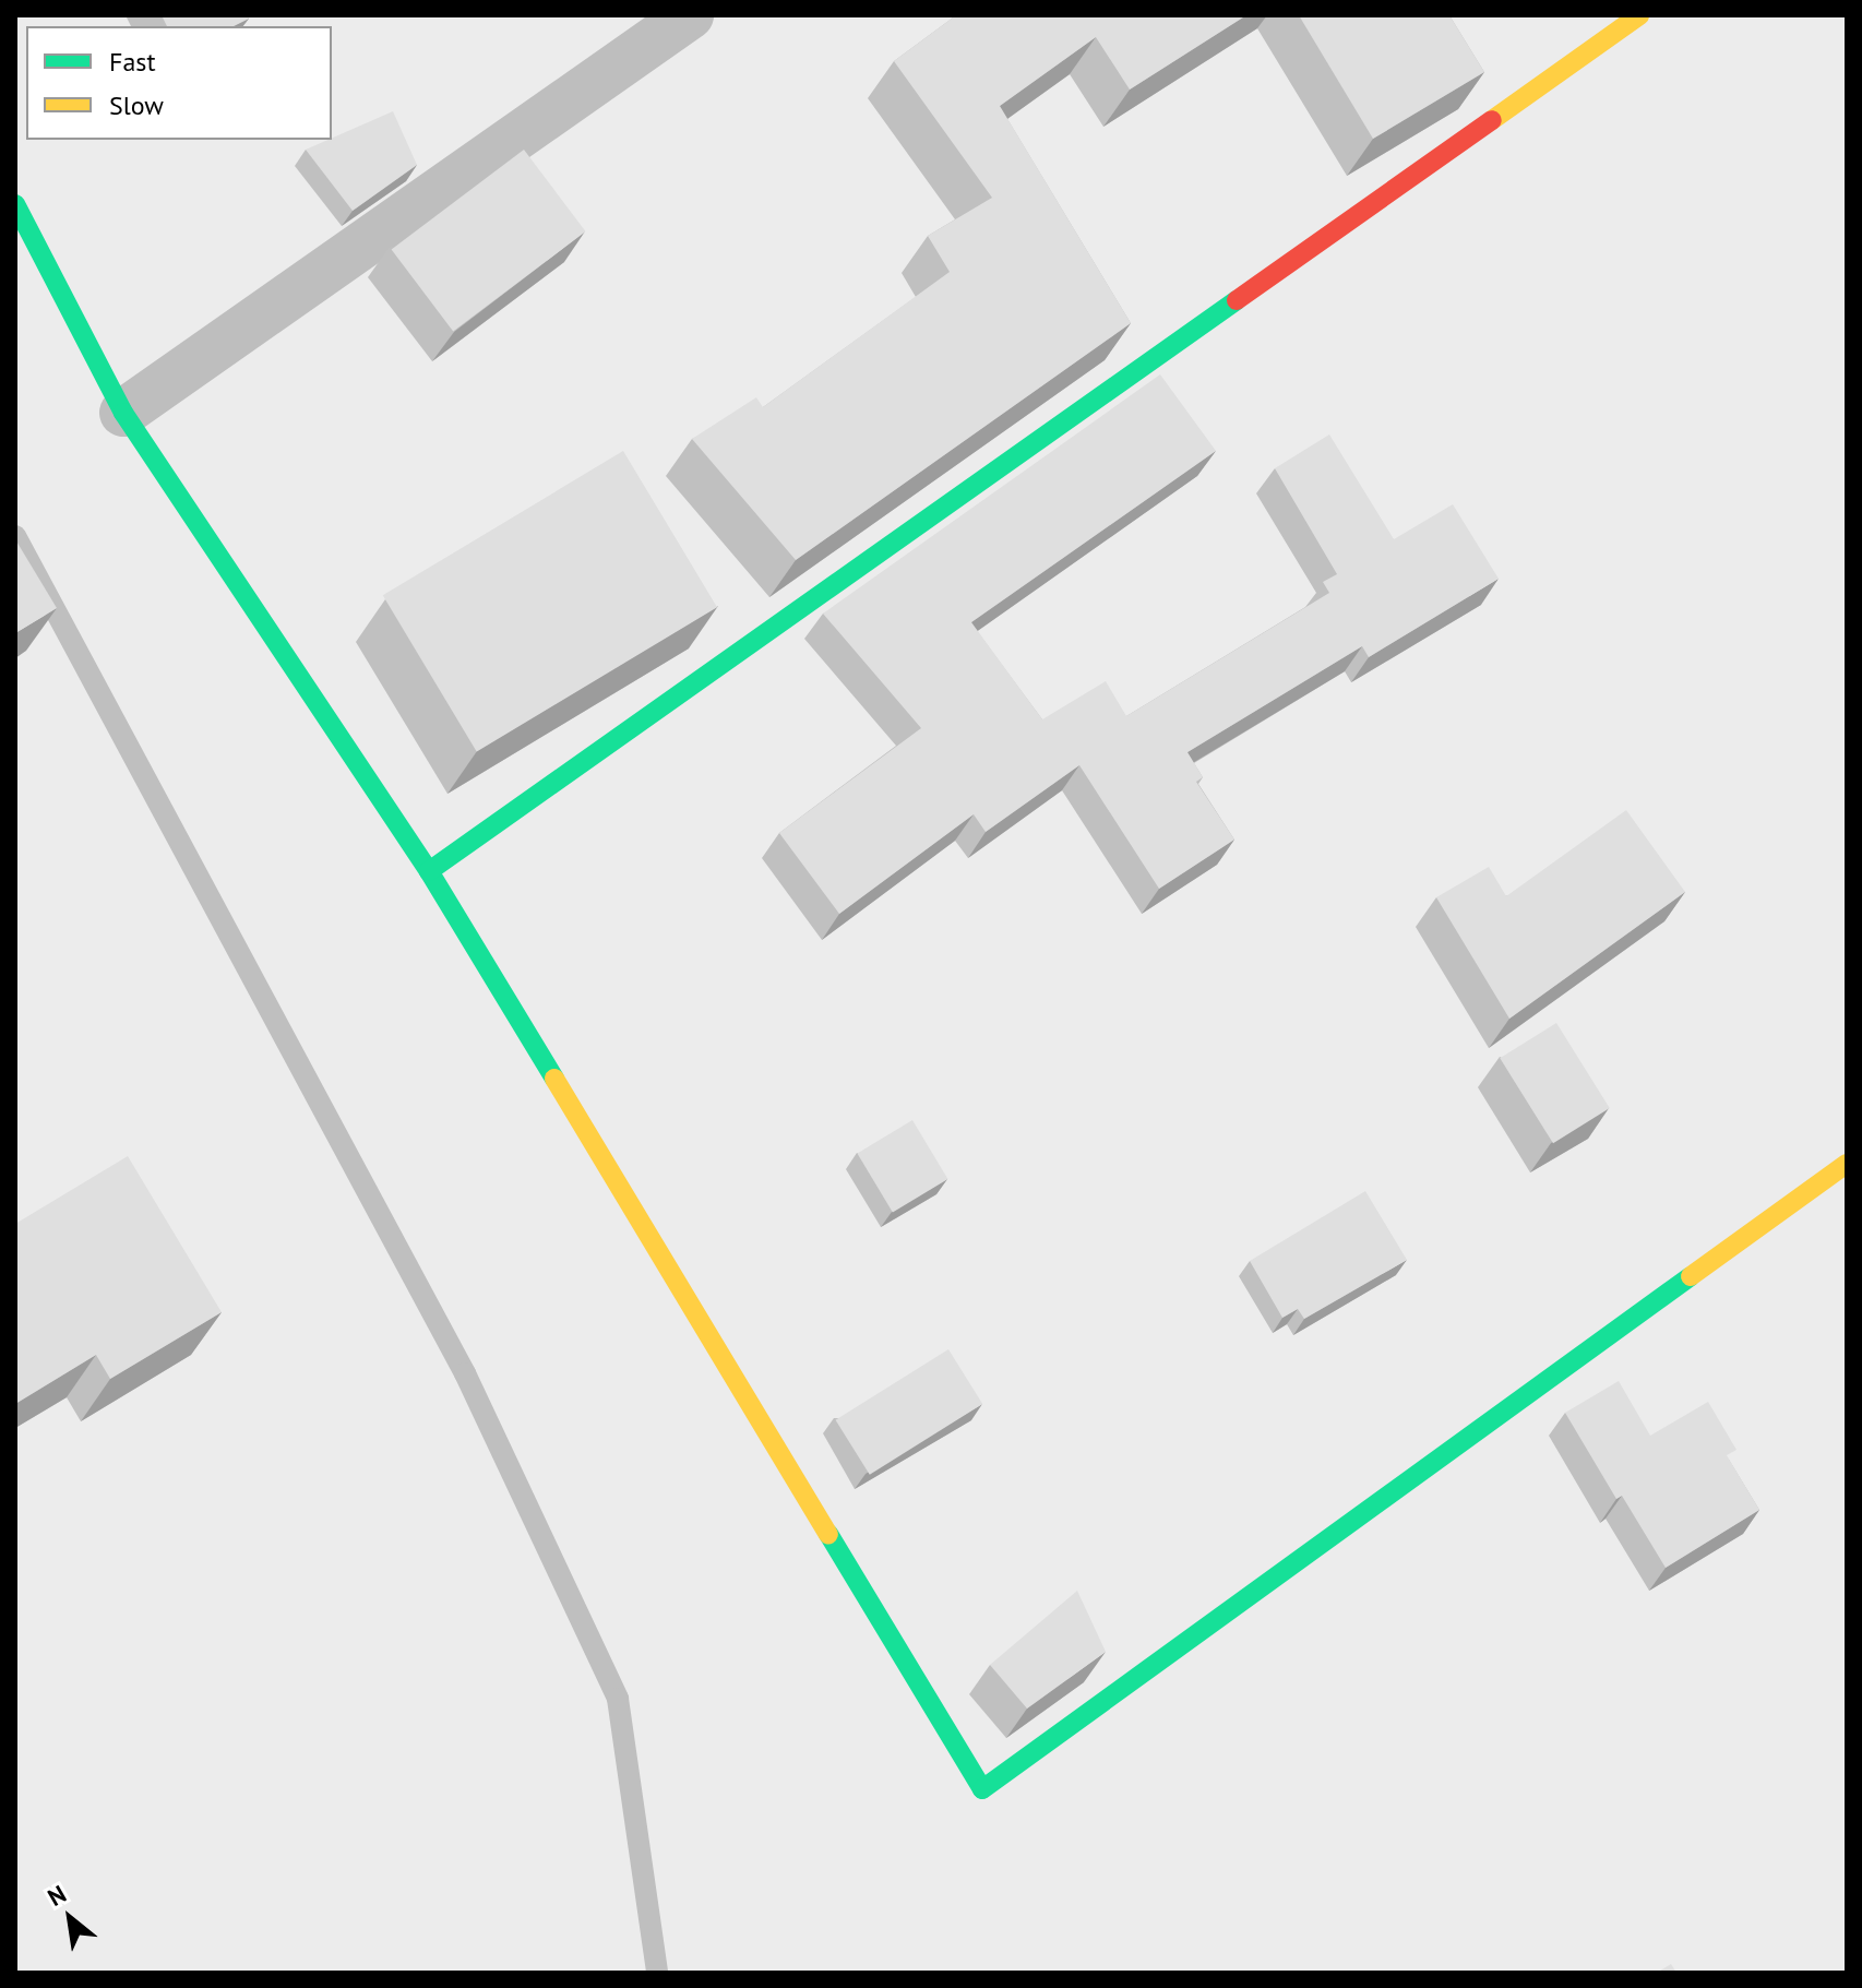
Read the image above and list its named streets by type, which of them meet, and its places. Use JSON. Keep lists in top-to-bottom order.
{
  "legend": ["Fast", "Slow"],
  "north": "top left"
}
